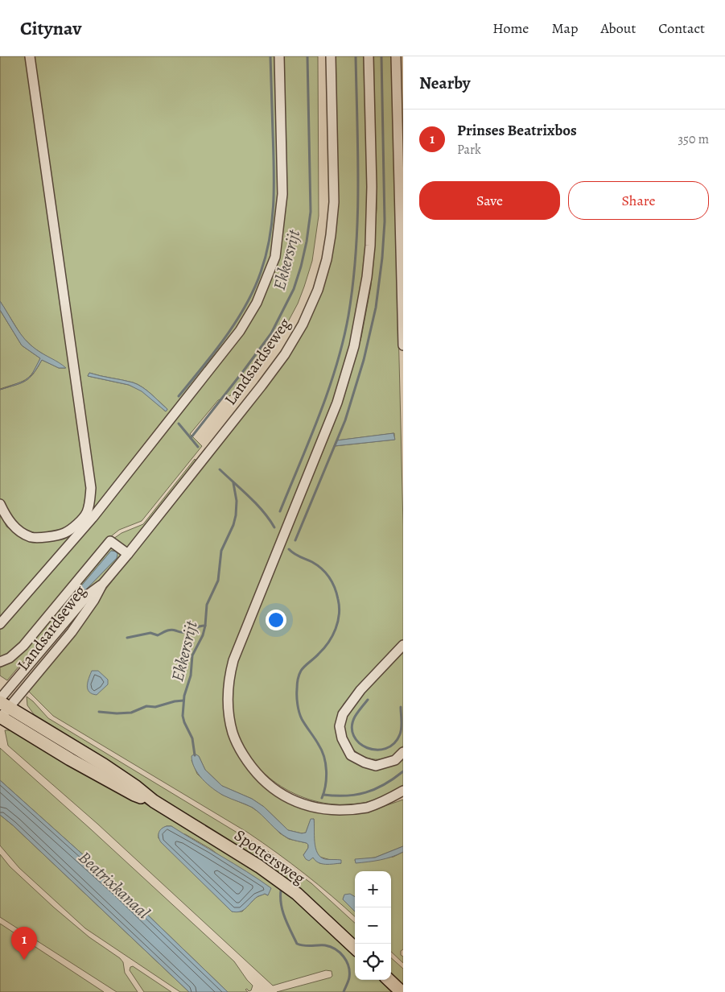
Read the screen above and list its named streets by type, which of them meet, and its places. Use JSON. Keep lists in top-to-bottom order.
{
  "streets": {
    "main road": ["Spottersweg"],
    "street": ["Landsardseweg"]
  },
  "crossings": [
    ["Landsardseweg", "Spottersweg"]
  ],
  "water": ["Ekkersrijt", "Beatrixkanaal"],
  "page": {
    "header": "Citynav",
    "nav": [
      "Home",
      "Map",
      "About",
      "Contact"
    ],
    "heading": "Nearby",
    "list": [
      {
        "mark": "1",
        "name": "Prinses Beatrixbos",
        "note": "Park",
        "value": "350 m"
      }
    ],
    "buttons": ["Save", "Share"],
    "map_buttons": ["+", "−"],
    "pins": "1"
  }
}
